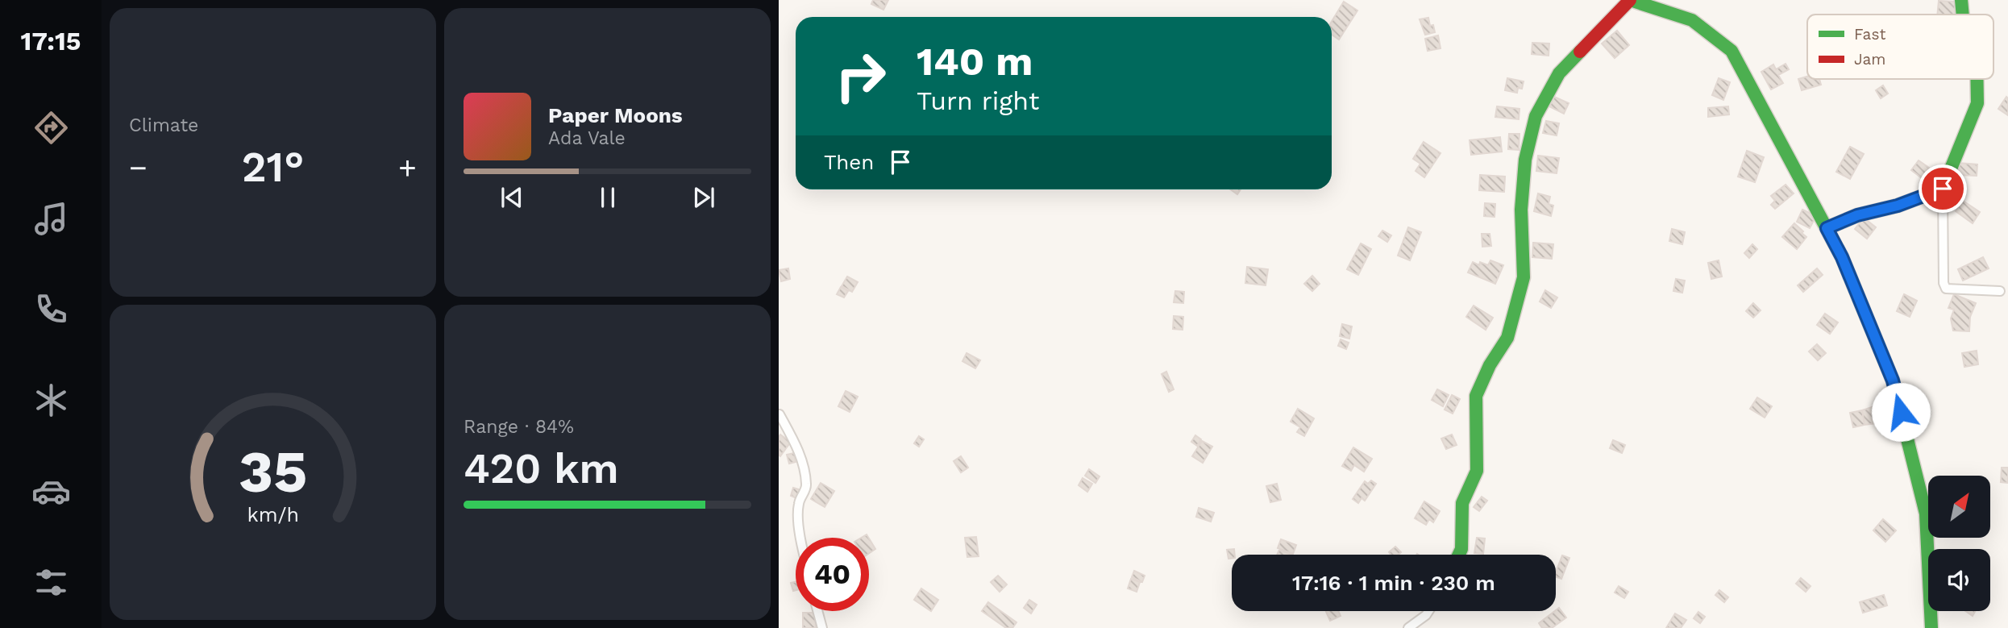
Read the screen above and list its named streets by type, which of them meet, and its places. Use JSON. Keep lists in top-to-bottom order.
{
  "legend": ["Fast", "Jam"],
  "north": "top right",
  "page": {
    "tabs": "17:15",
    "tile": [
      "Climate",
      ["Range · 84%", "420 km"]
    ],
    "turn": ["140 m", "Turn right"],
    "song": ["Paper Moons", "Ada Vale"],
    "then": "Then",
    "heat": ["−", "21°", "+"],
    "limit": "40",
    "trip": "17:16 · 1 min · 230 m",
    "gauge": ["35", "km/h"]
  }
}
